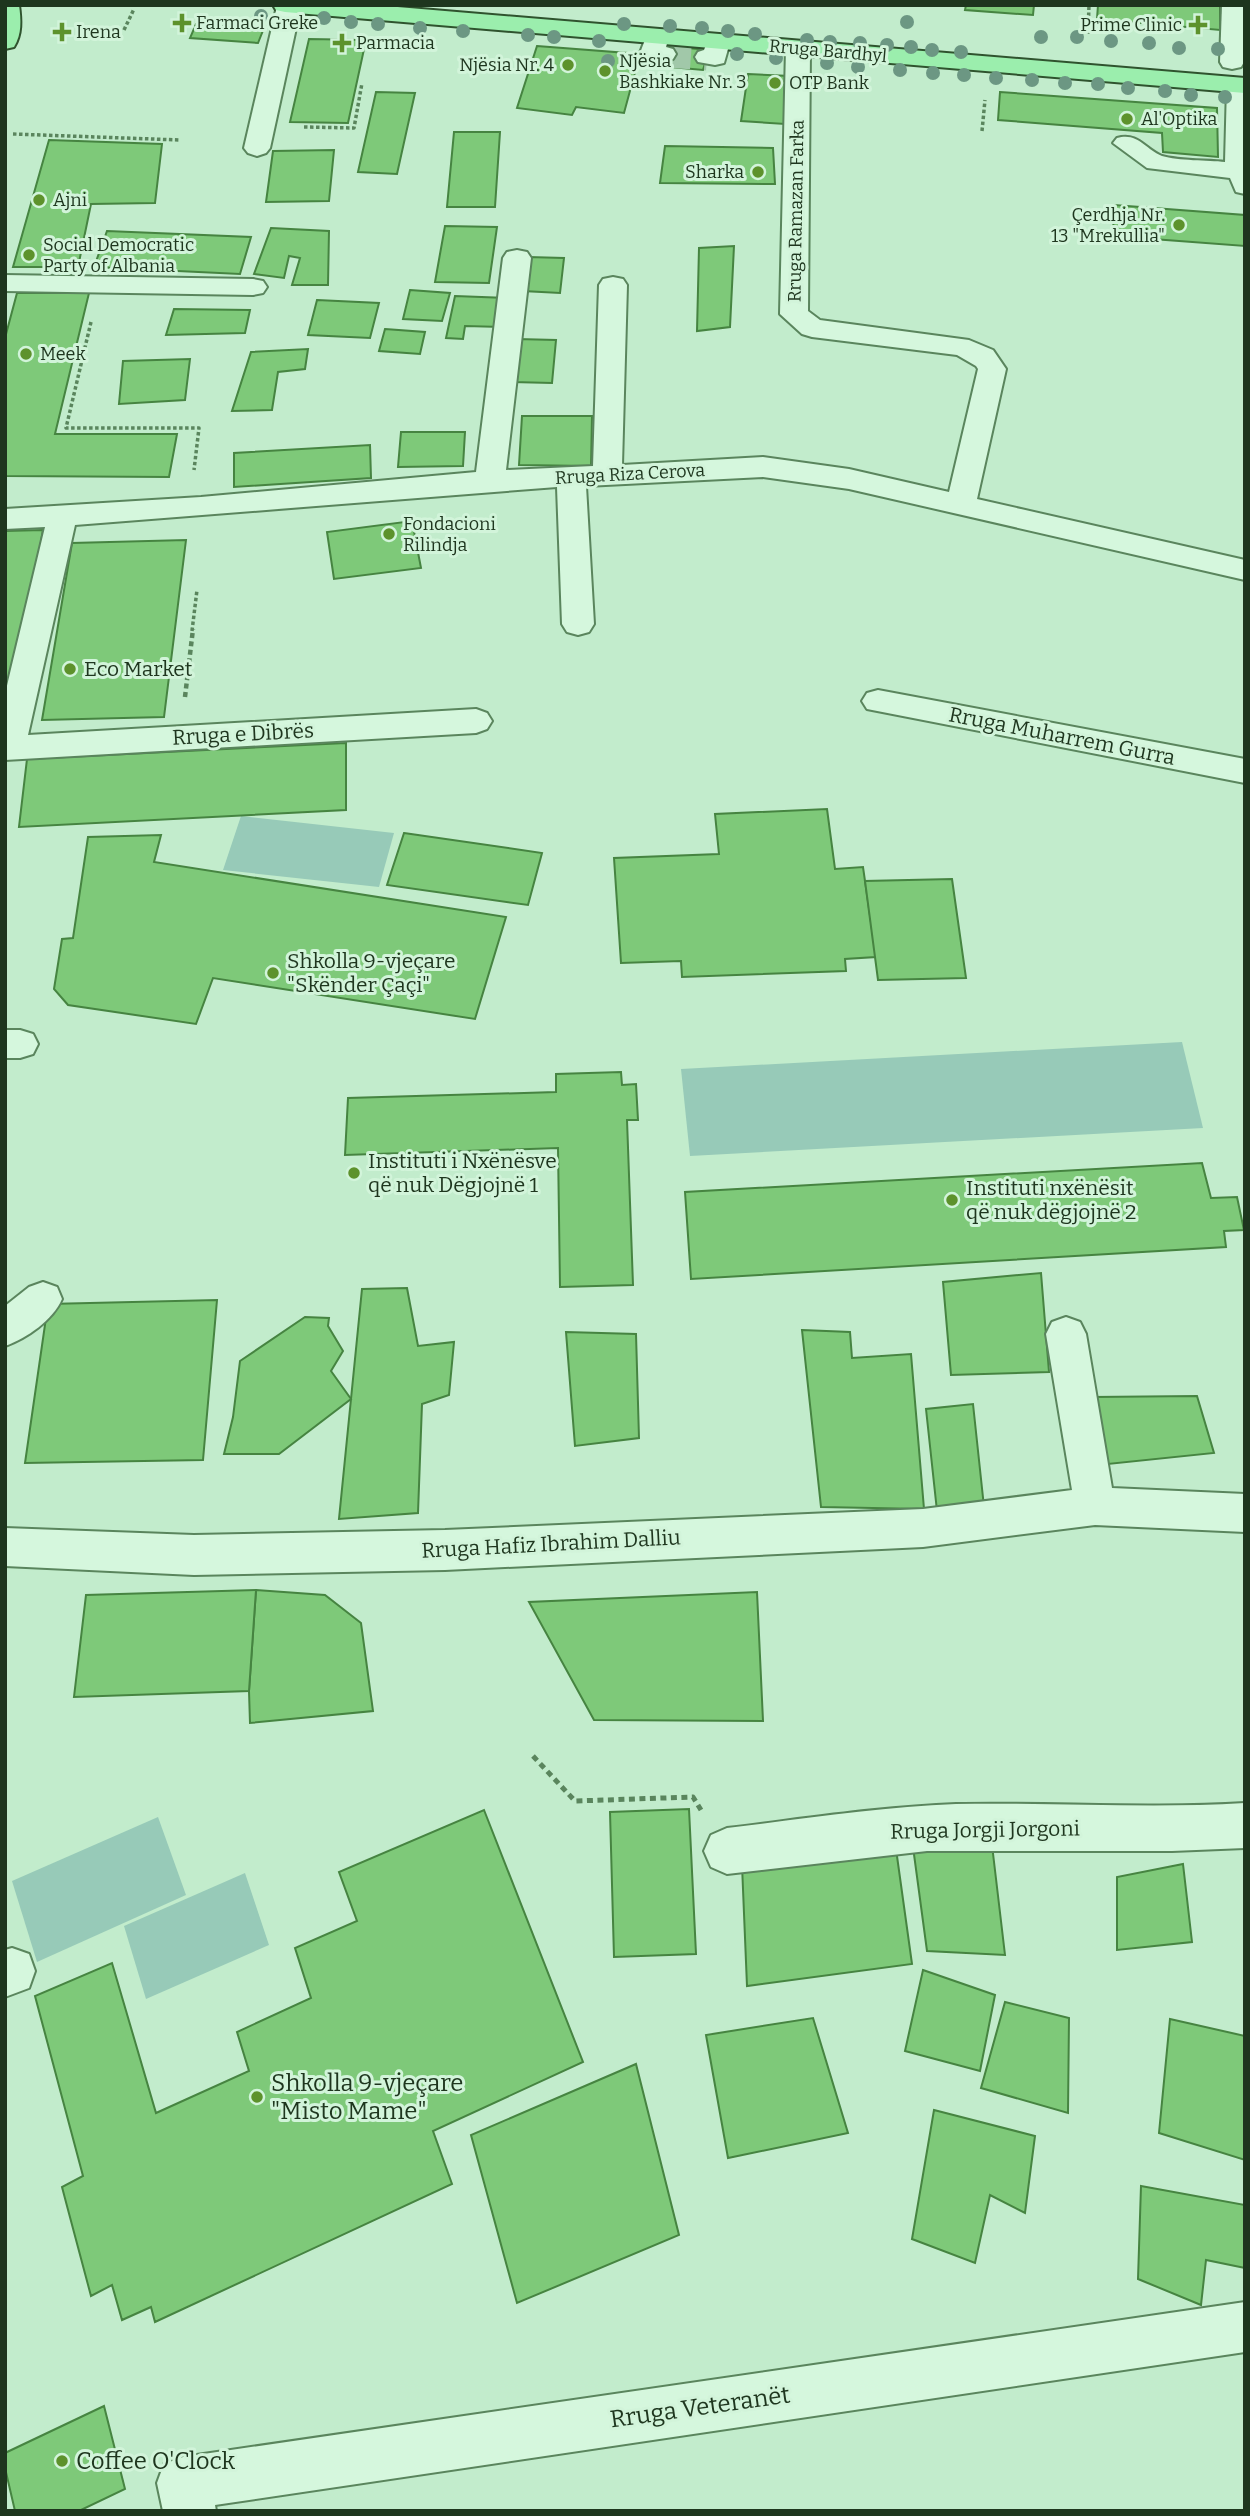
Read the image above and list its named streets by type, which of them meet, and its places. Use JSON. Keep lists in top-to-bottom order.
{
  "streets": {
    "main road": ["Rruga Bardhyl"],
    "street": [
      "Rruga Ramazan Farka",
      "Rruga Riza Cerova",
      "Rruga e Dibrës",
      "Rruga Muharrem Gurra",
      "Rruga Hafiz Ibrahim Dalliu",
      "Rruga Jorgji Jorgoni",
      "Rruga Veteranët"
    ]
  },
  "crossings": [
    ["Rruga Bardhyl", "Rruga Ramazan Farka"],
    ["Rruga Ramazan Farka", "Rruga Riza Cerova"],
    ["Rruga Riza Cerova", "Rruga e Dibrës"]
  ],
  "places": {
    "health": [
      "Farmaci Greke",
      "Prime Clinic",
      "Irena",
      "Parmacia"
    ],
    "other": [
      "Njësia Nr. 4",
      "Njësia Bashkiake Nr. 3",
      "OTP Bank",
      "Al'Optika",
      "Sharka",
      "Ajni",
      "Çerdhja Nr. 13 \"Mrekullia\"",
      "Social Democratic Party of Albania",
      "Meek",
      "Fondacioni Rilindja",
      "Eco Market",
      "Shkolla 9-vjeçare \"Skënder Çaçi\"",
      "Instituti i Nxënësve që nuk Dëgjojnë 1",
      "Instituti nxënësit që nuk dëgjojnë 2",
      "Shkolla 9-vjeçare \"Misto Mame\"",
      "Coffee O'Clock"
    ]
  }
}
